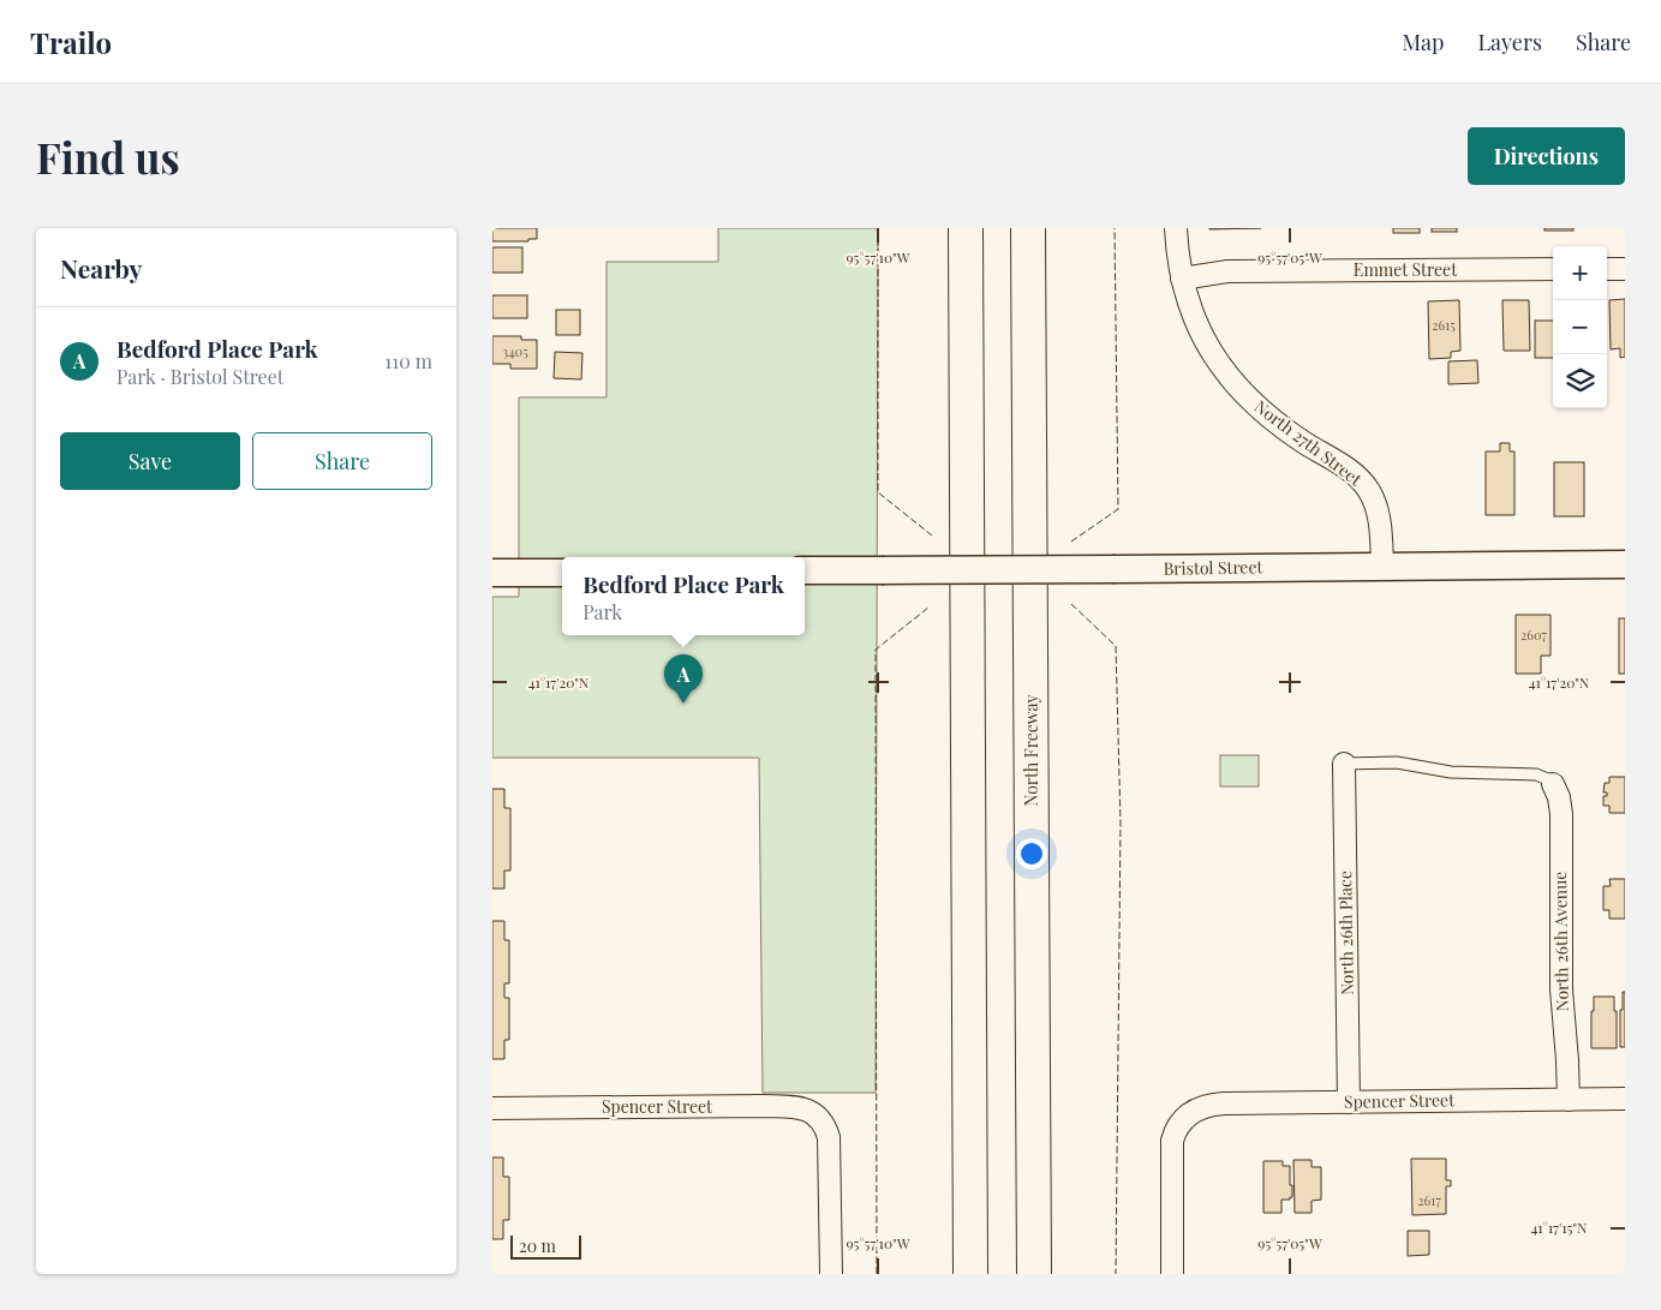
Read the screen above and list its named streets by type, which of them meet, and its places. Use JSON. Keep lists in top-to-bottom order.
{
  "streets": {
    "highway": ["North Freeway"],
    "street": [
      "Emmet Street",
      "North 27th Street",
      "Bristol Street",
      "North 26th Place",
      "North 26th Avenue",
      "Spencer Street"
    ]
  },
  "crossings": [
    ["Emmet Street", "North 27th Street"],
    ["North 27th Street", "Bristol Street"],
    ["North 26th Place", "Spencer Street"],
    ["North 26th Avenue", "Spencer Street"]
  ],
  "house_numbers": [
    "2615",
    "3405",
    "2607",
    "2617"
  ],
  "scale_bar": "20 m",
  "page": {
    "header": "Trailo",
    "nav": ["Map", "Layers", "Share"],
    "buttons": [
      "Directions",
      ["Save", "Share"]
    ],
    "title": "Find us",
    "heading": "Nearby",
    "map_buttons": ["+", "−"],
    "list": [
      {
        "mark": "A",
        "name": "Bedford Place Park",
        "note": "Park · Bristol Street",
        "value": "110 m"
      }
    ],
    "popup": ["Bedford Place Park", "Park"],
    "pins": "A",
    "scale": "20 m"
  },
  "coordinates": [
    "95°57'10\"W",
    "95°57'05\"W",
    "41°17'20\"N",
    "41°17'15\"N"
  ]
}
